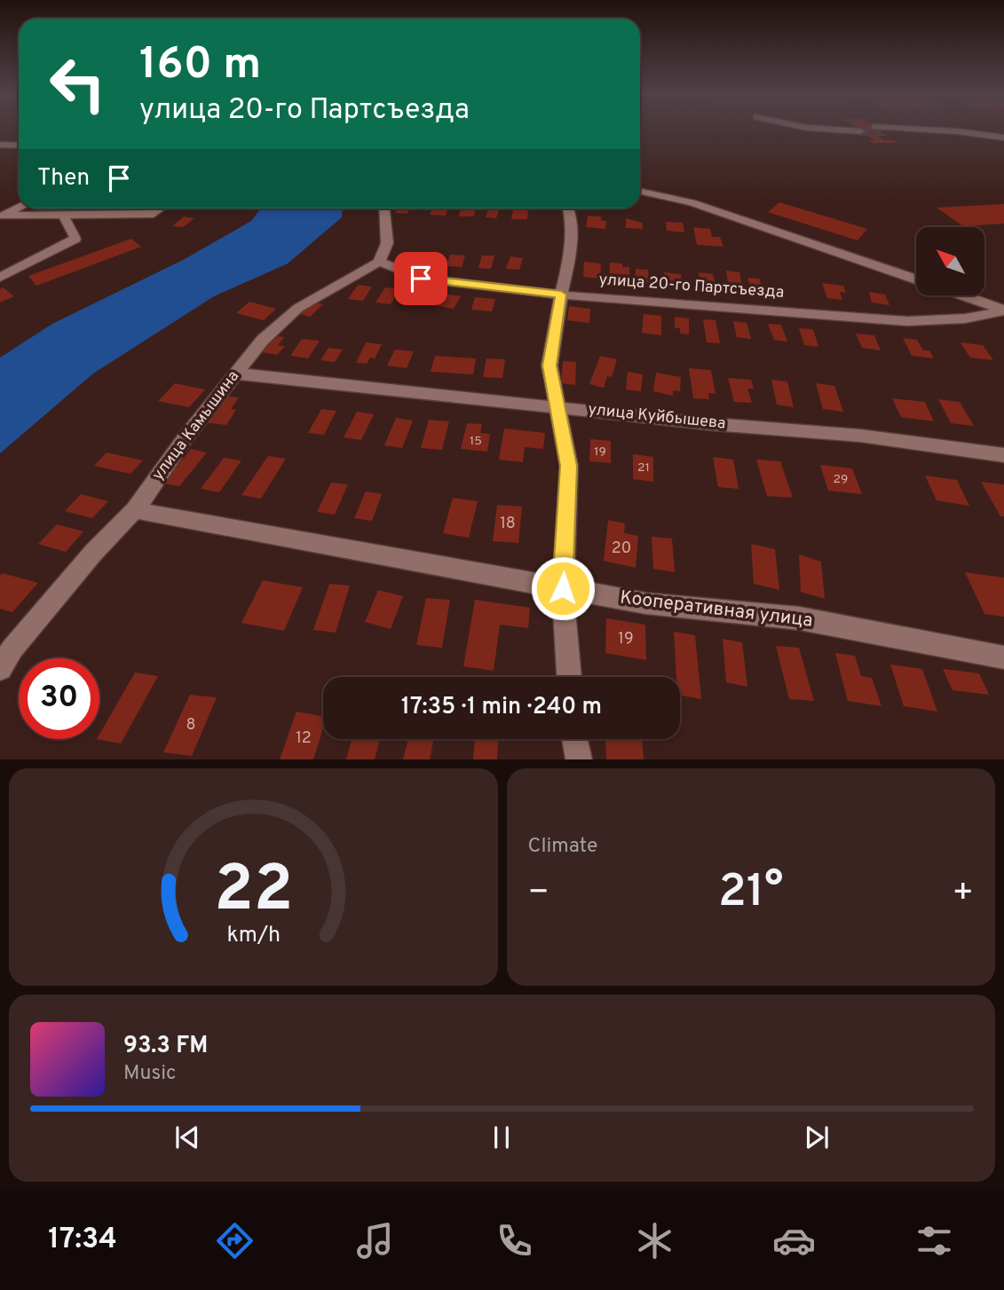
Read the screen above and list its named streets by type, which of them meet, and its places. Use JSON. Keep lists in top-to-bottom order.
{
  "streets": {
    "street": [
      "улица 20-го Партсъезда",
      "улица Куйбышева",
      "улица Камышина",
      "Кооперативная улица"
    ]
  },
  "crossings": [
    ["улица 20-го Партсъезда", "улица Камышина"],
    ["улица Куйбышева", "улица Камышина"],
    ["улица Камышина", "Кооперативная улица"]
  ],
  "house_numbers": [
    "15",
    "19",
    "21",
    "29",
    "18",
    "20",
    "19",
    "8",
    "12"
  ],
  "north": "top left",
  "page": {
    "turn": ["160 m", "улица 20-го Партсъезда"],
    "then": "Then",
    "limit": "30",
    "trip": "17:35 · 1 min · 240 m",
    "tile": "Climate",
    "heat": ["−", "21°", "+"],
    "song": ["93.3 FM", "Music"],
    "tabs": "17:34",
    "gauge": ["22", "km/h"]
  }
}
